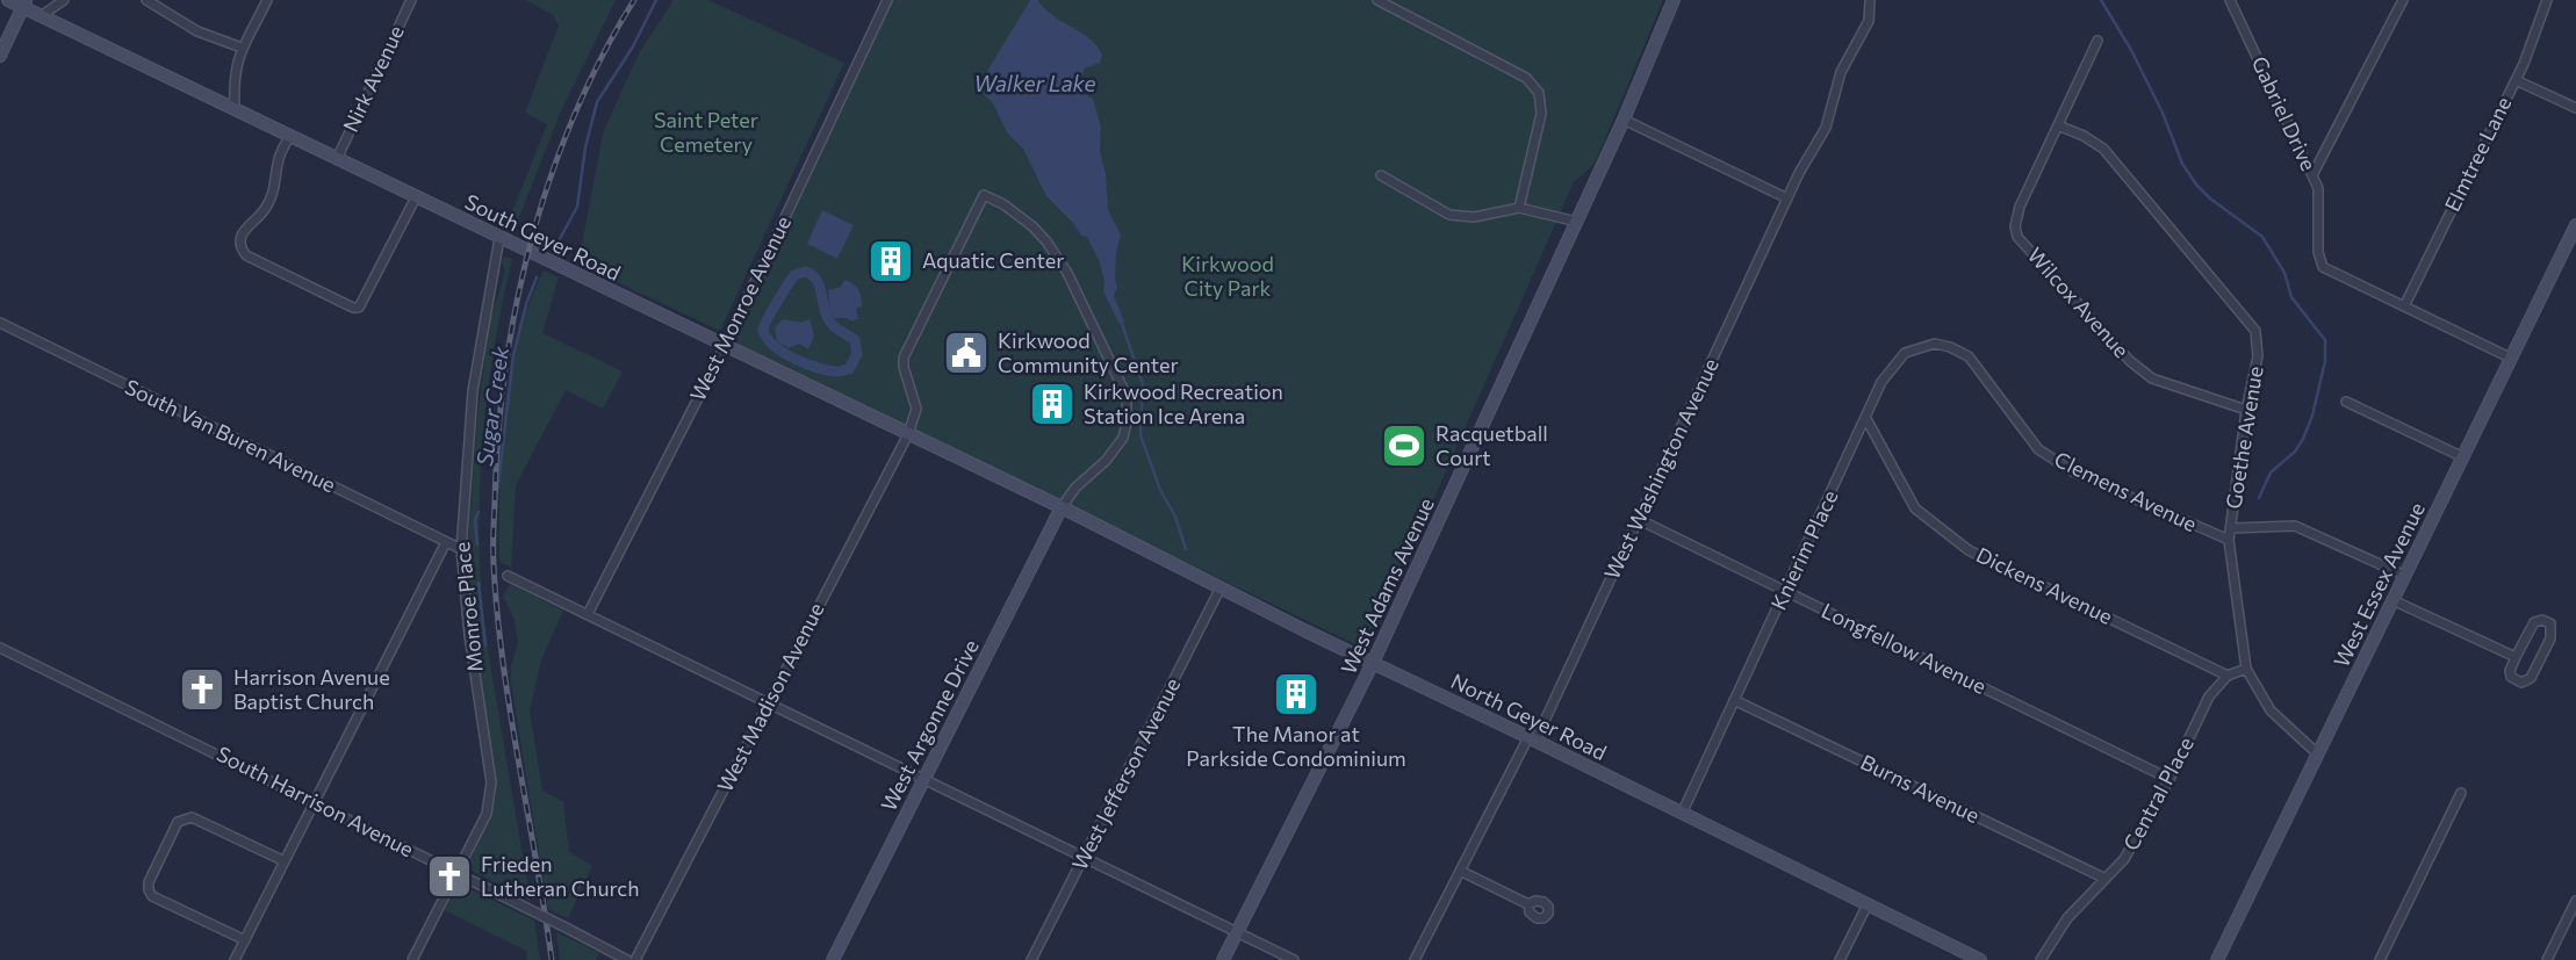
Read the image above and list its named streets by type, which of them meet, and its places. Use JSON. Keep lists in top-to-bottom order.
{
  "streets": {
    "street": [
      "Nirk Avenue",
      "Gabriel Drive",
      "Elmtree Lane",
      "South Geyer Road",
      "Wilcox Avenue",
      "West Monroe Avenue",
      "South Van Buren Avenue",
      "Goethe Avenue",
      "West Washington Avenue",
      "Clemens Avenue",
      "Knierim Place",
      "West Essex Avenue",
      "West Adams Avenue",
      "Dickens Avenue",
      "Monroe Place",
      "Longfellow Avenue",
      "West Madison Avenue",
      "North Geyer Road",
      "West Argonne Drive",
      "West Jefferson Avenue",
      "Burns Avenue",
      "Central Place",
      "South Harrison Avenue"
    ]
  },
  "crossings": [
    ["Nirk Avenue", "South Geyer Road"],
    ["Gabriel Drive", "Elmtree Lane"],
    ["Gabriel Drive", "West Essex Avenue"],
    ["South Geyer Road", "West Monroe Avenue"],
    ["South Geyer Road", "Monroe Place"],
    ["South Geyer Road", "West Madison Avenue"],
    ["South Geyer Road", "North Geyer Road"],
    ["South Geyer Road", "West Argonne Drive"],
    ["Wilcox Avenue", "Goethe Avenue"],
    ["South Van Buren Avenue", "Monroe Place"],
    ["Goethe Avenue", "Clemens Avenue"],
    ["Goethe Avenue", "West Essex Avenue"],
    ["West Washington Avenue", "Longfellow Avenue"],
    ["West Washington Avenue", "North Geyer Road"],
    ["Clemens Avenue", "Knierim Place"],
    ["Knierim Place", "Dickens Avenue"],
    ["Knierim Place", "Longfellow Avenue"],
    ["Knierim Place", "North Geyer Road"],
    ["Knierim Place", "Burns Avenue"],
    ["West Adams Avenue", "North Geyer Road"],
    ["Dickens Avenue", "Central Place"],
    ["Monroe Place", "South Harrison Avenue"],
    ["Longfellow Avenue", "Central Place"],
    ["North Geyer Road", "West Argonne Drive"],
    ["North Geyer Road", "West Jefferson Avenue"],
    ["Burns Avenue", "Central Place"]
  ],
  "water": ["Walker Lake", "Sugar Creek"],
  "parks": ["Saint Peter Cemetery", "Kirkwood City Park"],
  "places": {
    "building": ["Aquatic Center", "Kirkwood Recreation Station Ice Arena", "The Manor at Parkside Condominium"],
    "public building": ["Kirkwood Community Center"],
    "sports": ["Racquetball Court"],
    "church": ["Harrison Avenue Baptist Church", "Frieden Lutheran Church"]
  }
}
